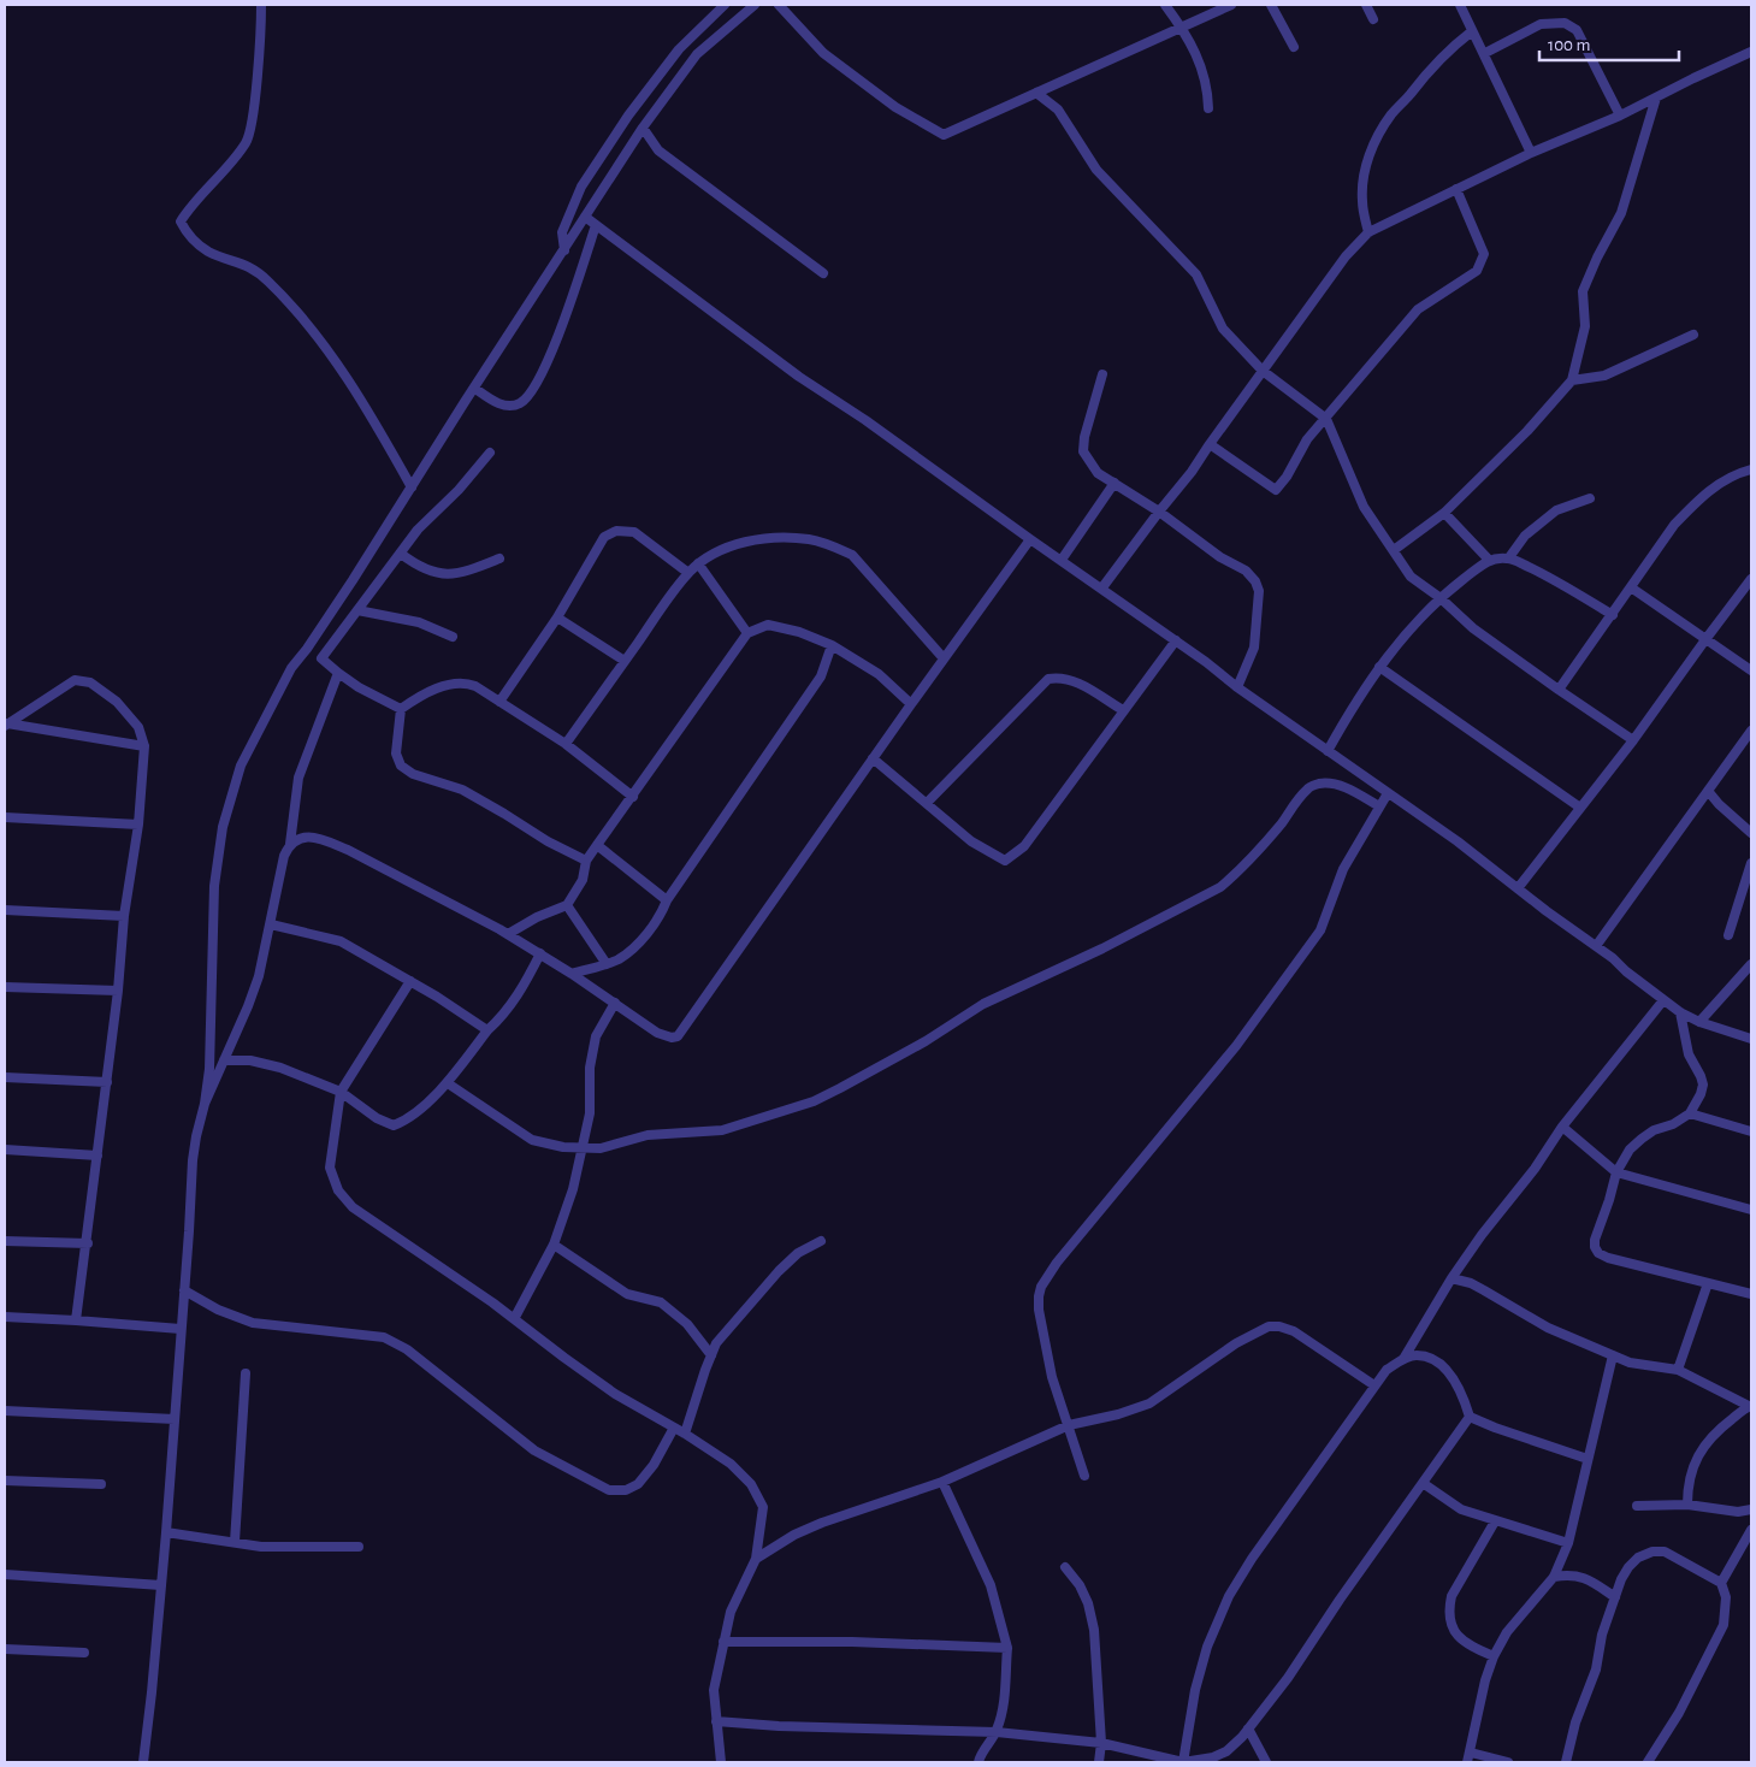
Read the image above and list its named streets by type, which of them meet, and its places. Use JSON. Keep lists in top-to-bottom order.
{
  "scale_bar": "100 m"
}
